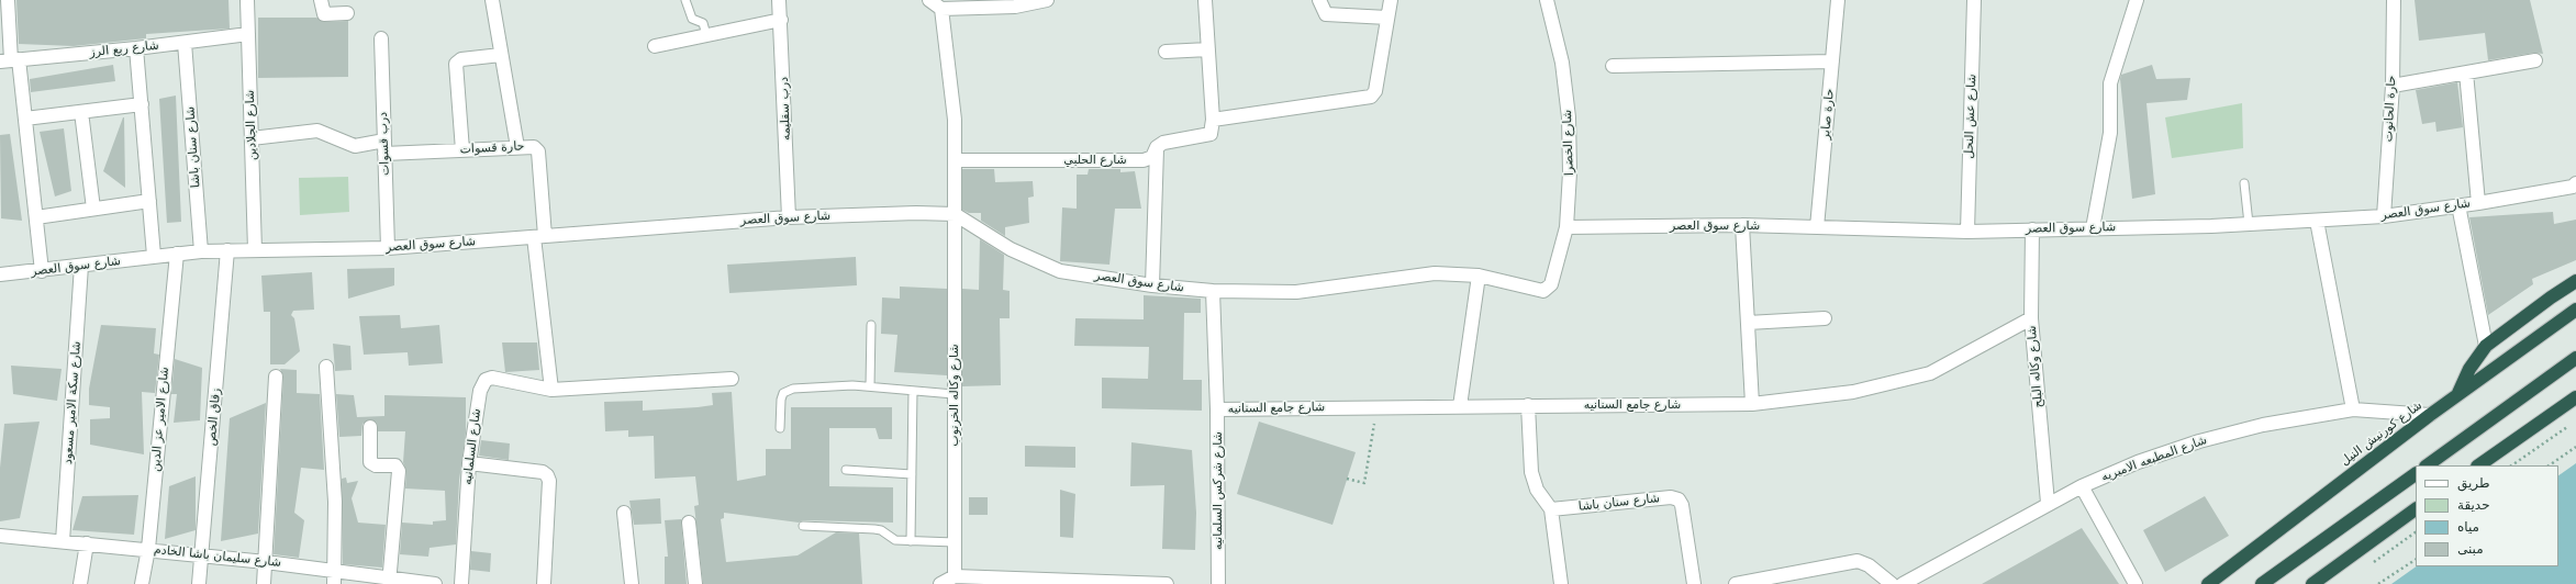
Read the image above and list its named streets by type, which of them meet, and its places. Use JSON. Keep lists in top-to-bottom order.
{
  "streets": {
    "highway": ["شارع كورنيش النيل"],
    "street": [
      "شارع ربع الرز",
      "درب سقليمه",
      "حارة الحانوت",
      "حارة صابر",
      "شارع عش النحل",
      "شارع الجلادين",
      "شارع الخضرا",
      "درب قسوات",
      "شارع سنان باشا",
      "حارة قسوات",
      "شارع الحلبي",
      "شارع سوق العصر",
      "شارع وكاله البلح",
      "شارع وكاله الخرنوب",
      "شارع سكة الامير مسعود",
      "شارع جامع السنانيه",
      "زقاق الخص",
      "شارع الامير عز الدين",
      "شارع السلمانيه",
      "شارع المطبعه الاميريه",
      "شارع شركس السلمانيه",
      "شارع سليمان باشا الخادم"
    ]
  },
  "crossings": [
    ["شارع ربع الرز", "شارع الجلادين"],
    ["شارع ربع الرز", "شارع سنان باشا"],
    ["درب سقليمه", "شارع سوق العصر"],
    ["حارة الحانوت", "شارع سوق العصر"],
    ["حارة صابر", "شارع سوق العصر"],
    ["شارع عش النحل", "شارع سوق العصر"],
    ["شارع الجلادين", "شارع سوق العصر"],
    ["شارع الخضرا", "شارع سوق العصر"],
    ["درب قسوات", "حارة قسوات"],
    ["درب قسوات", "شارع سوق العصر"],
    ["شارع سنان باشا", "شارع سوق العصر"],
    ["حارة قسوات", "شارع سوق العصر"],
    ["حارة قسوات", "شارع السلمانيه"],
    ["شارع الحلبي", "شارع وكاله الخرنوب"],
    ["شارع سوق العصر", "شارع وكاله البلح"],
    ["شارع سوق العصر", "شارع وكاله الخرنوب"],
    ["شارع سوق العصر", "شارع سكة الامير مسعود"],
    ["شارع سوق العصر", "زقاق الخص"],
    ["شارع سوق العصر", "شارع الامير عز الدين"],
    ["شارع سوق العصر", "شارع شركس السلمانيه"],
    ["شارع وكاله البلح", "شارع جامع السنانيه"],
    ["شارع وكاله البلح", "شارع المطبعه الاميريه"],
    ["شارع سكة الامير مسعود", "شارع سليمان باشا الخادم"],
    ["شارع جامع السنانيه", "شارع شركس السلمانيه"],
    ["زقاق الخص", "شارع سليمان باشا الخادم"],
    ["شارع الامير عز الدين", "شارع سليمان باشا الخادم"],
    ["شارع كورنيش النيل", "شارع المطبعه الاميريه"]
  ],
  "legend": [
    "طريق",
    "حديقة",
    "مياه",
    "مبنى"
  ]
}
